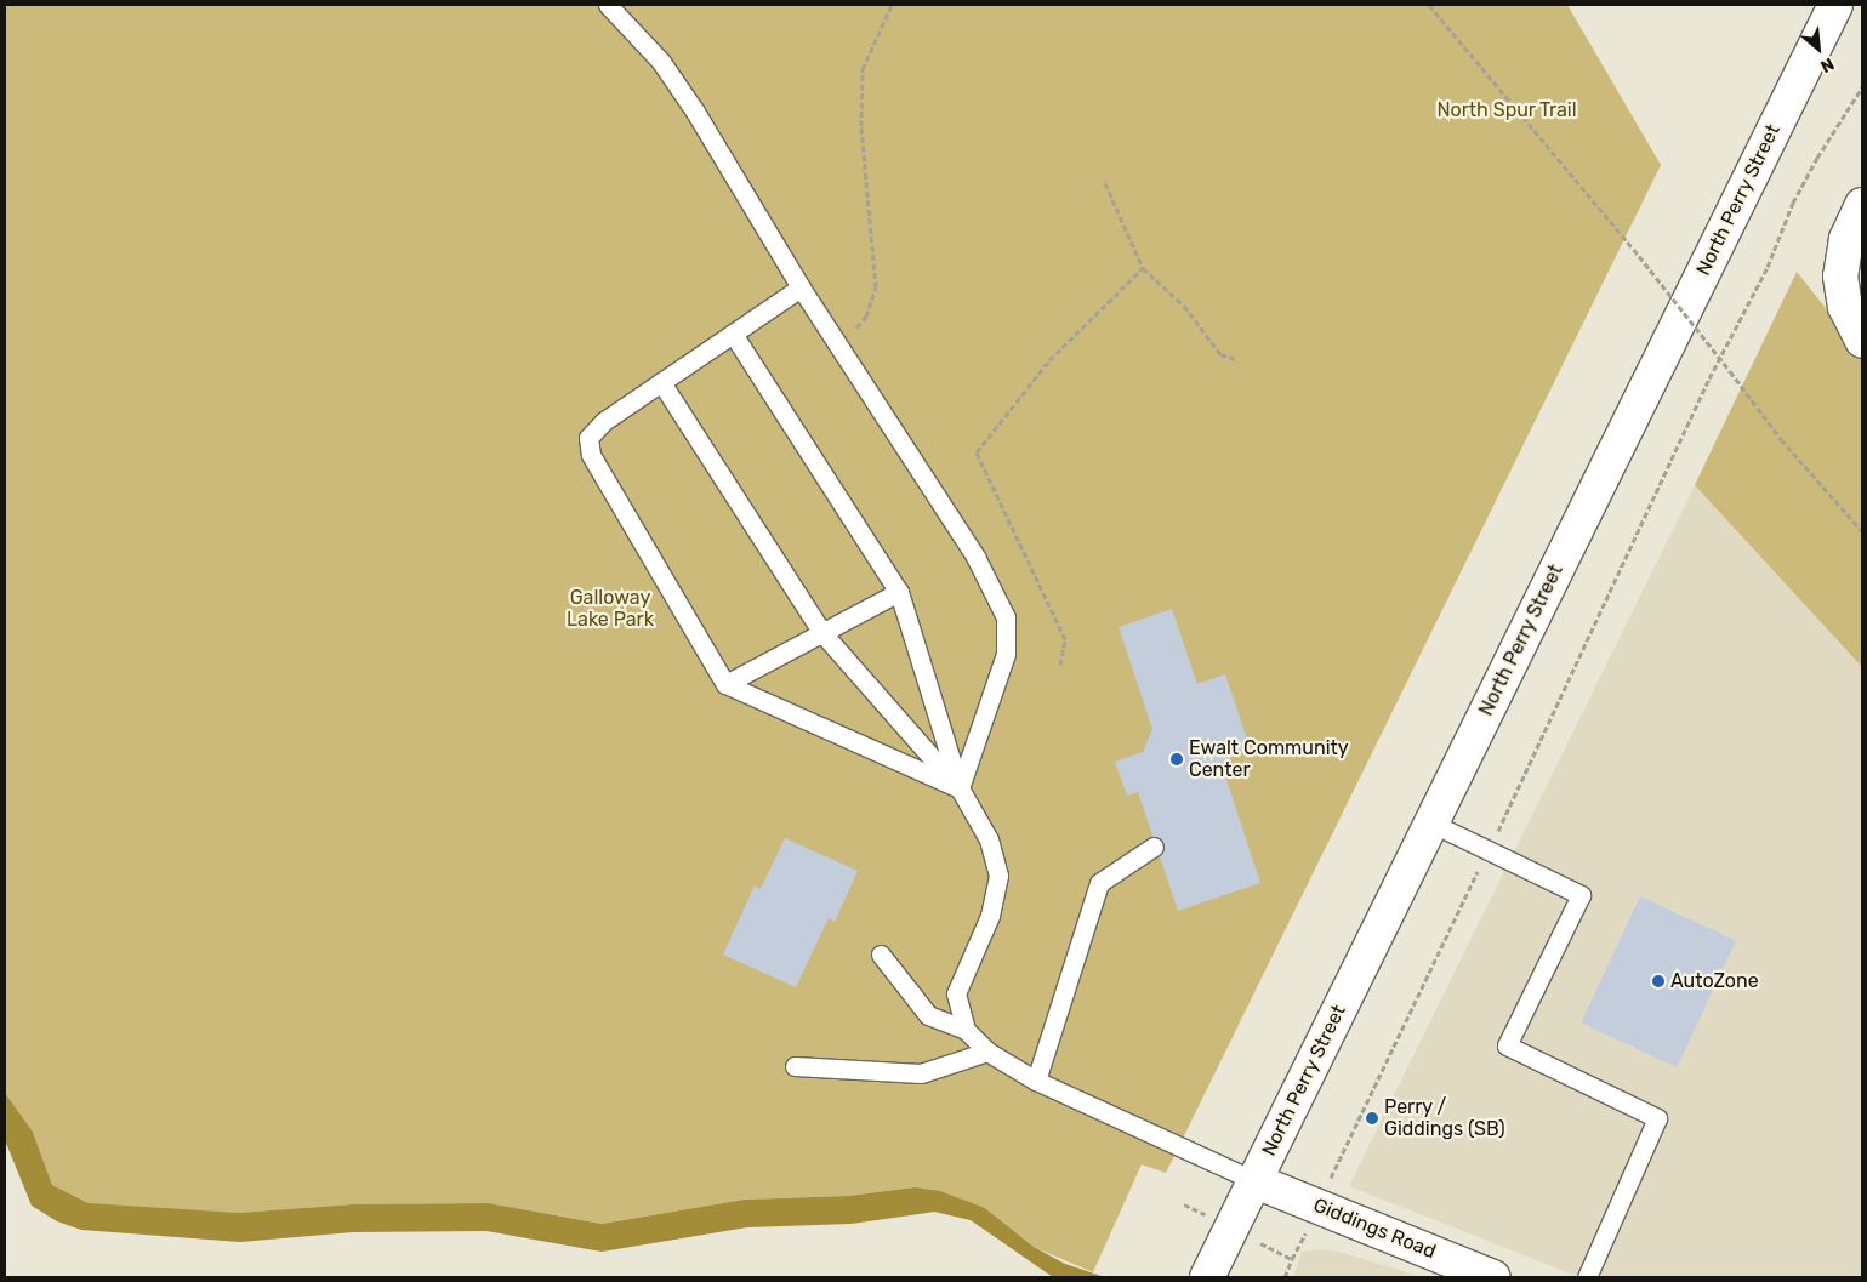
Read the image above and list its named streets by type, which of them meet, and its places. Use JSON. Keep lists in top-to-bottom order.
{
  "streets": {
    "main road": ["North Perry Street", "Giddings Road"]
  },
  "crossings": [
    ["North Perry Street", "Giddings Road"]
  ],
  "parks": ["North Spur Trail", "Galloway Lake Park"],
  "places": ["Ewalt Community Center", "AutoZone", "Perry / Giddings (SB)"],
  "north": "bottom right"
}
